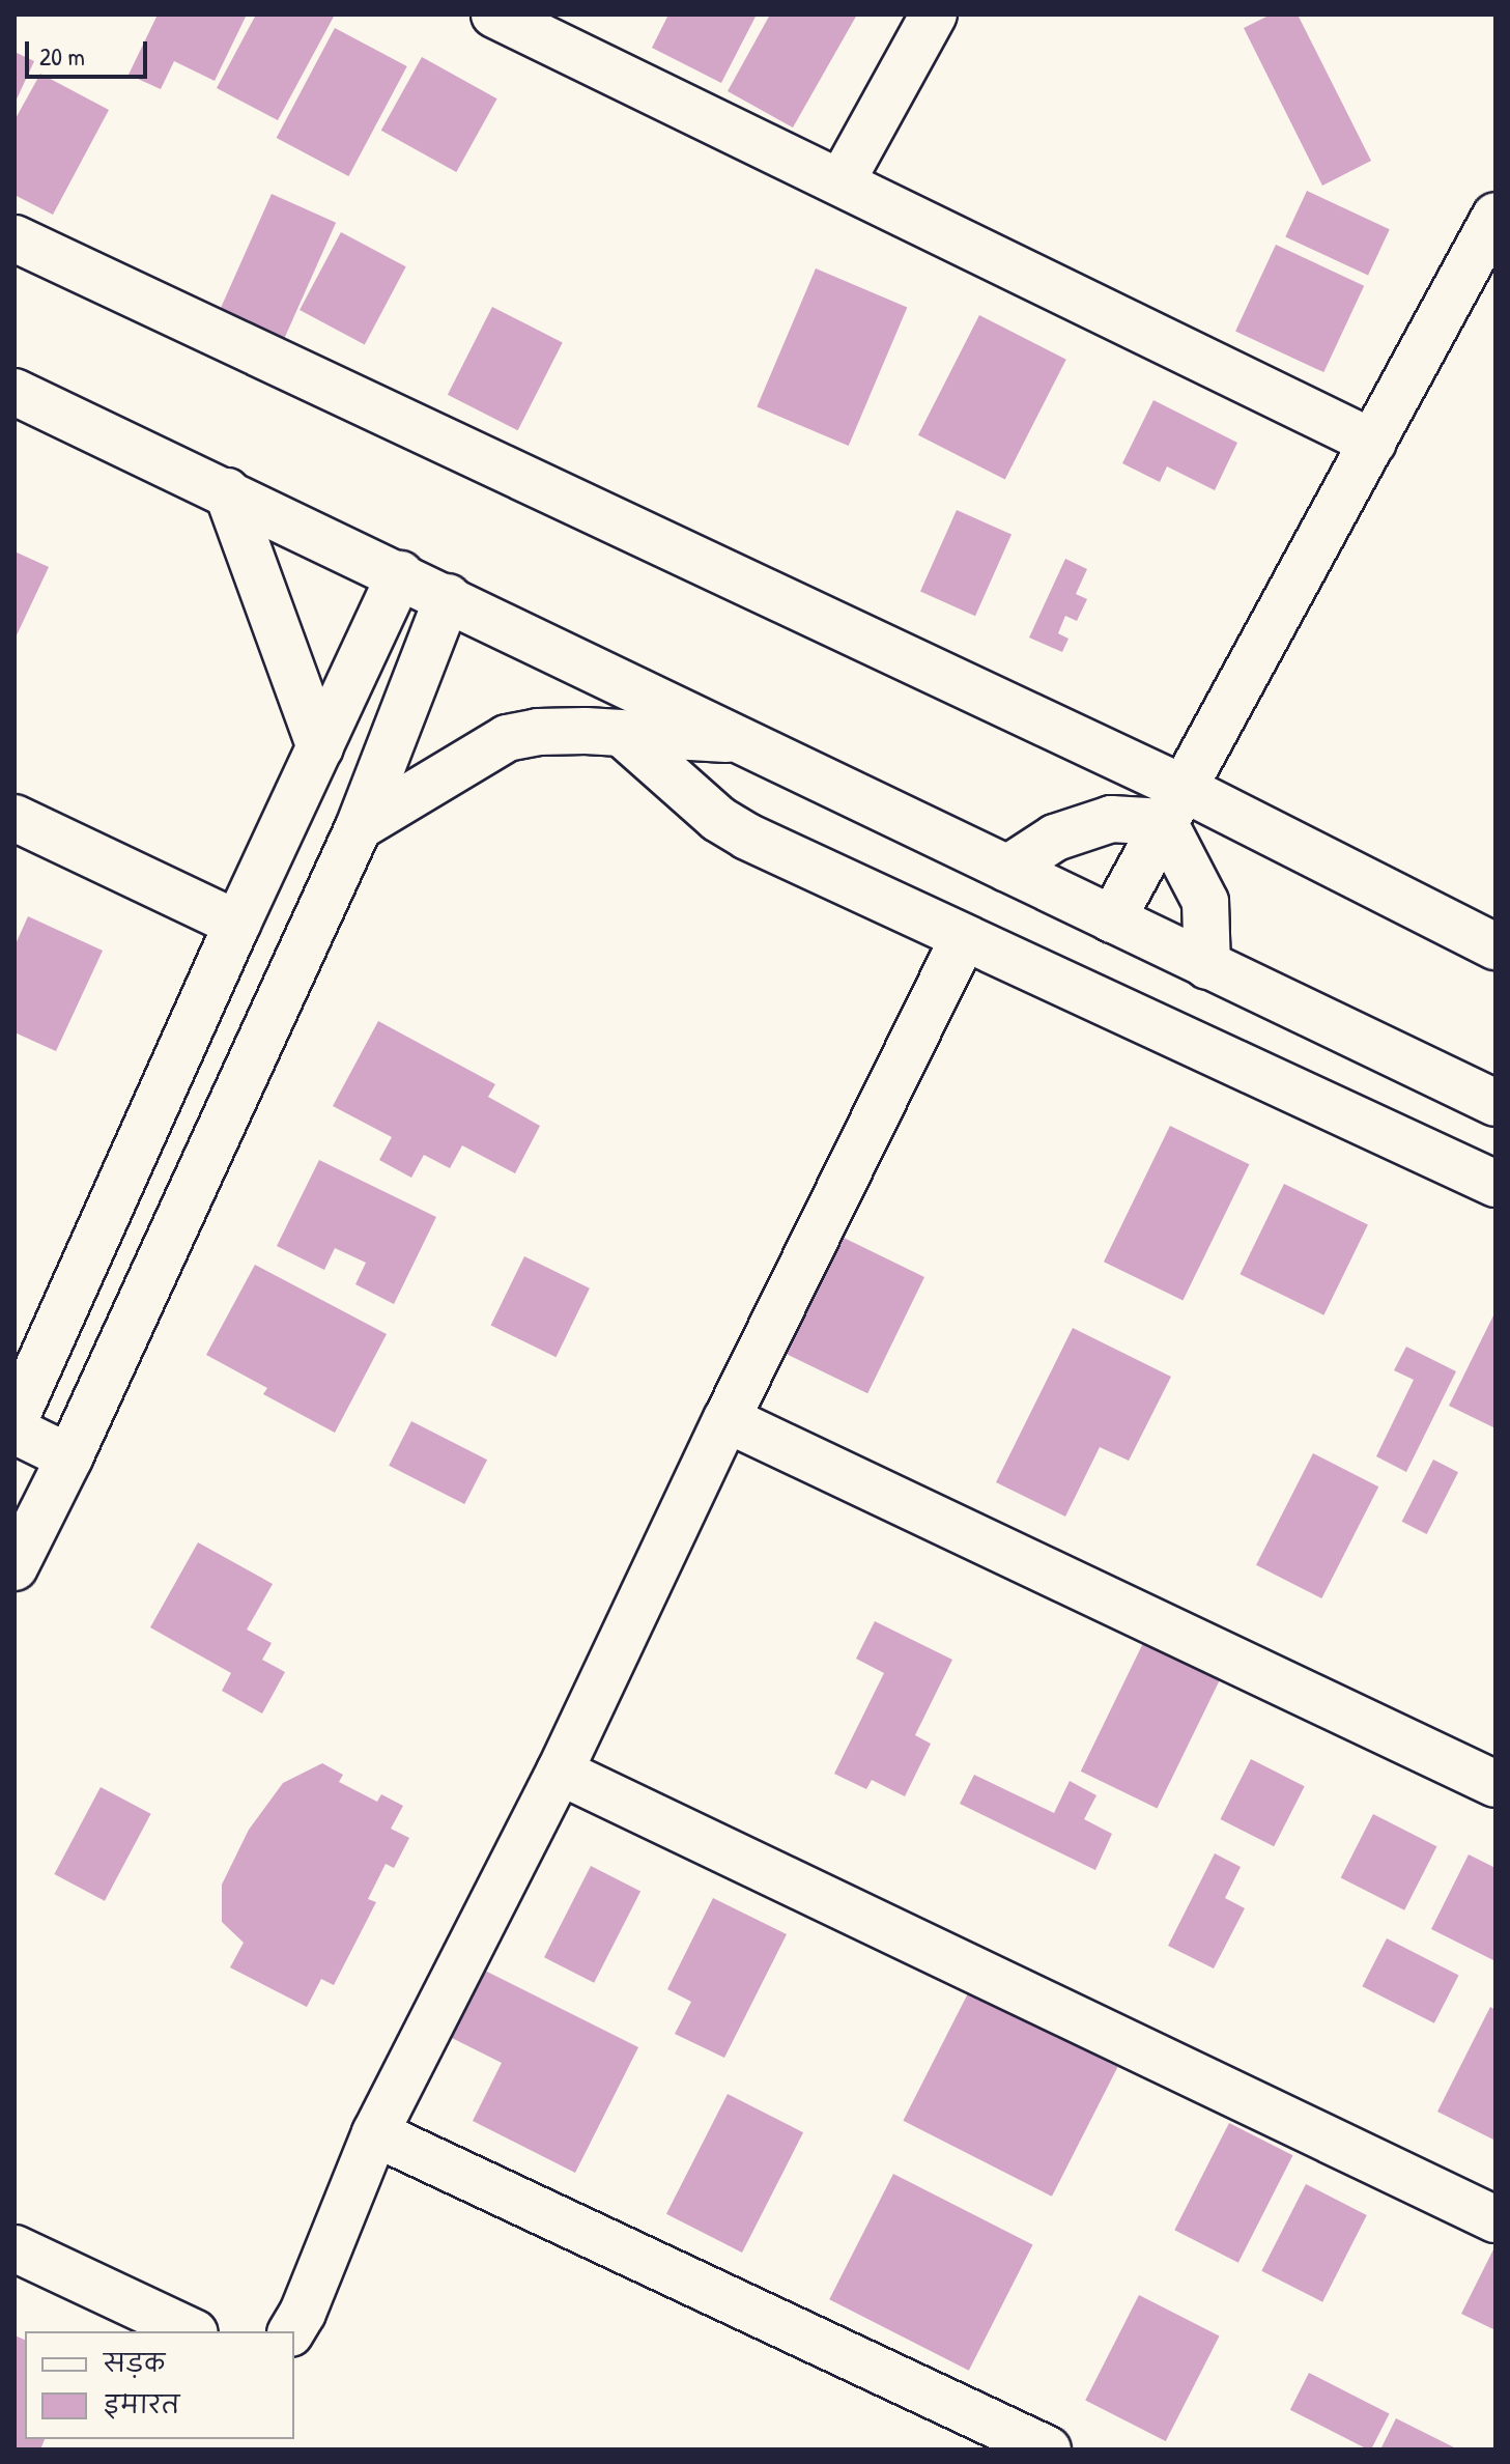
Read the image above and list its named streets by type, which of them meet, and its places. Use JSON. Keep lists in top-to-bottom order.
{
  "legend": ["सड़क", "इमारत"],
  "scale_bar": "20 m"
}
